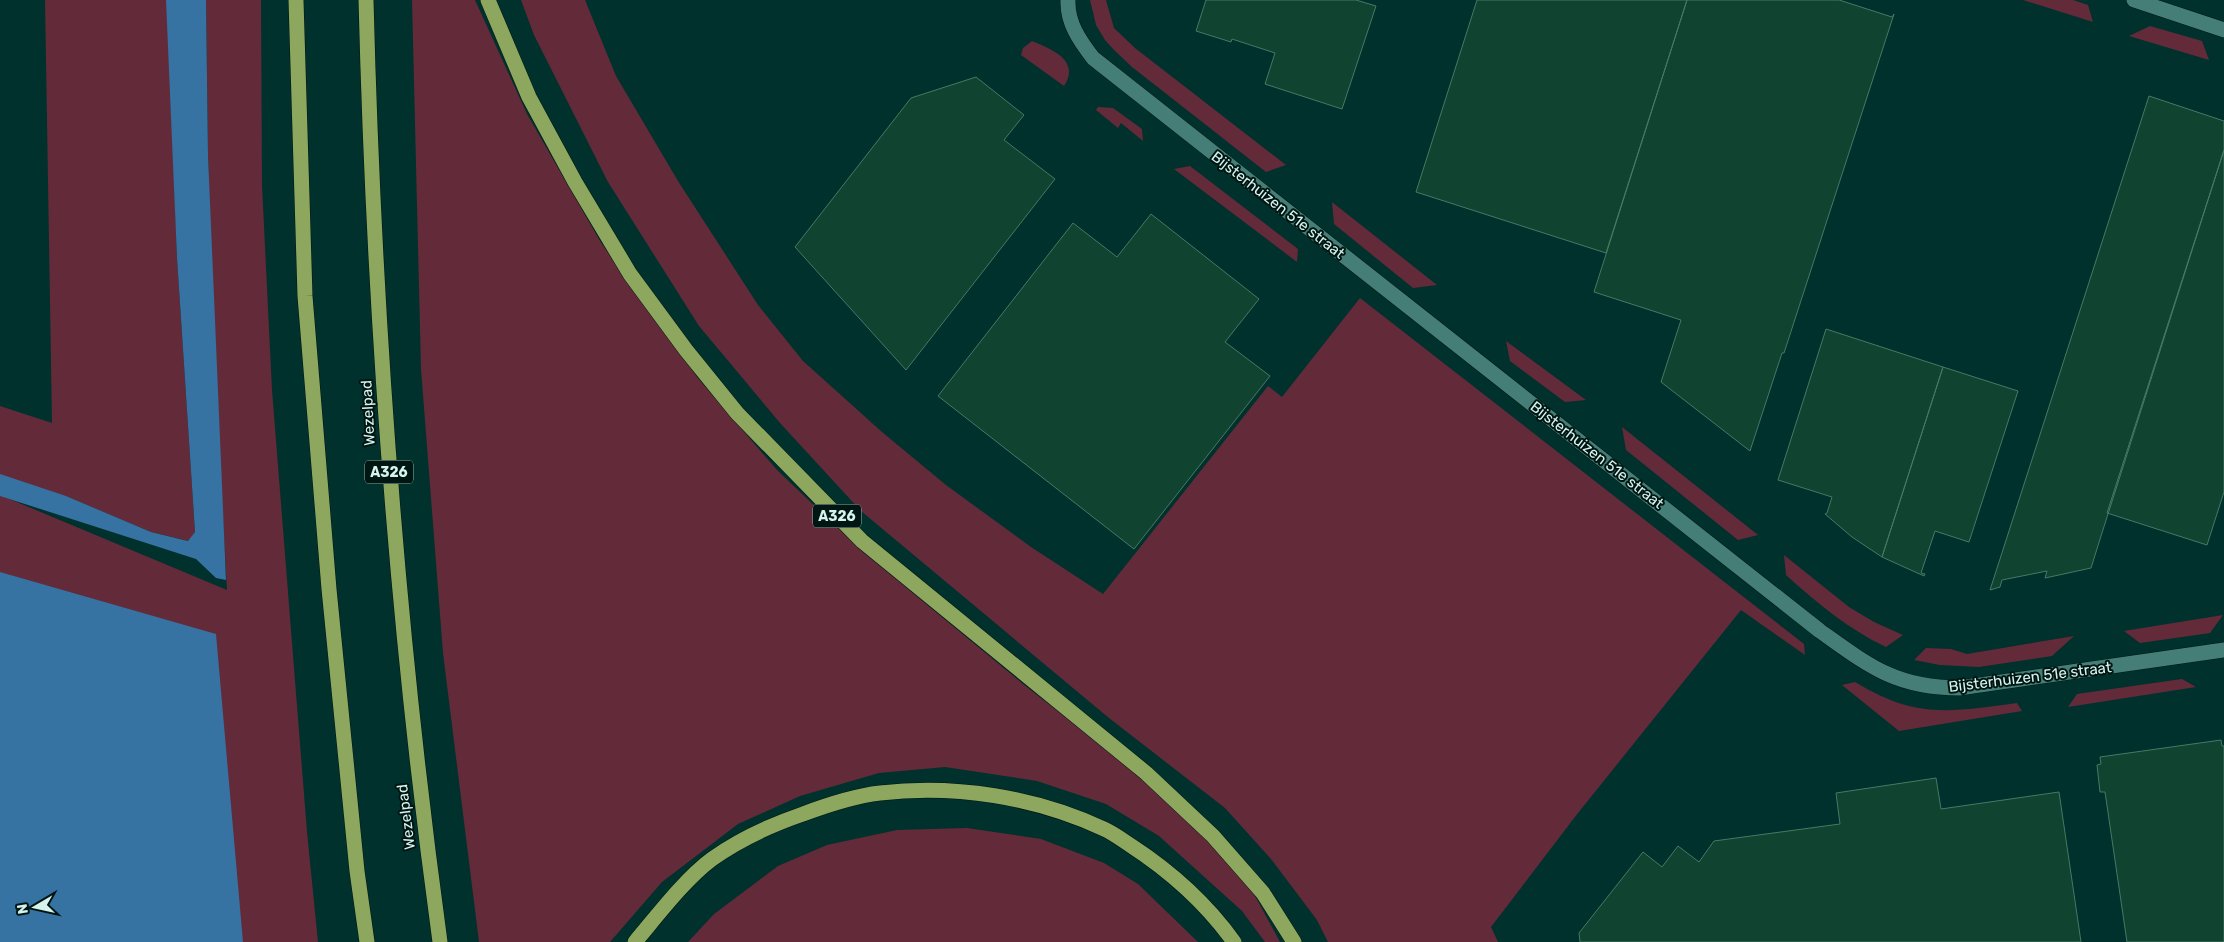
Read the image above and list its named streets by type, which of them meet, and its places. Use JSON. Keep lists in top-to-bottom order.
{
  "streets": {
    "highway": ["Wezelpad", "A326"],
    "street": ["Bijsterhuizen 51e straat"]
  },
  "north": "left"
}
